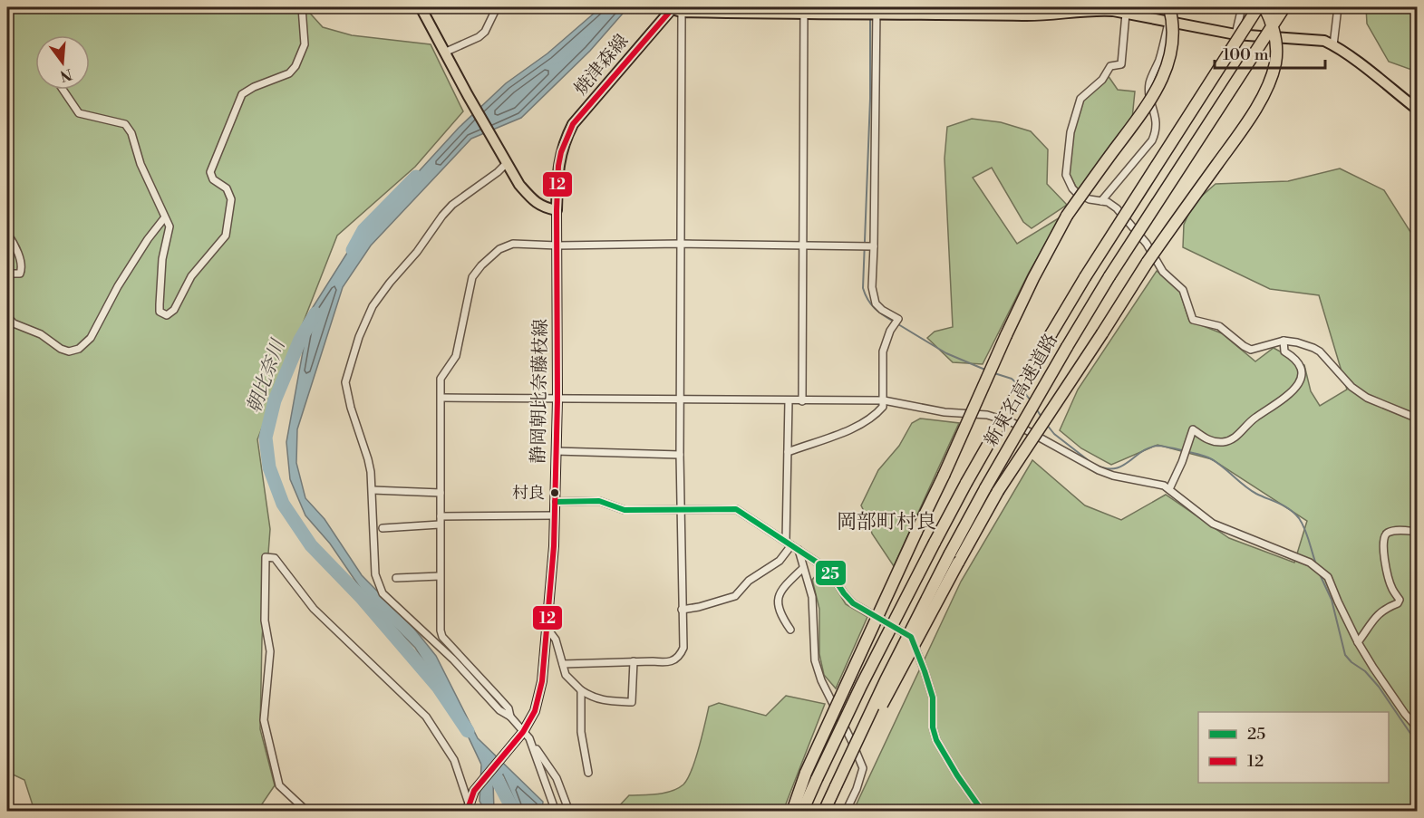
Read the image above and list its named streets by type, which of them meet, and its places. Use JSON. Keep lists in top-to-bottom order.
{
  "streets": {
    "highway": ["新東名高速道路"],
    "main road": ["焼津森線", "静岡朝比奈藤枝線"]
  },
  "crossings": [
    ["焼津森線", "静岡朝比奈藤枝線"]
  ],
  "districts": ["岡部町村良"],
  "water": ["朝比奈川"],
  "places": ["村良"],
  "lines": ["transit line 12", "transit line 25"],
  "legend": ["25", "12"],
  "scale_bar": "100 m",
  "north": "bottom"
}
